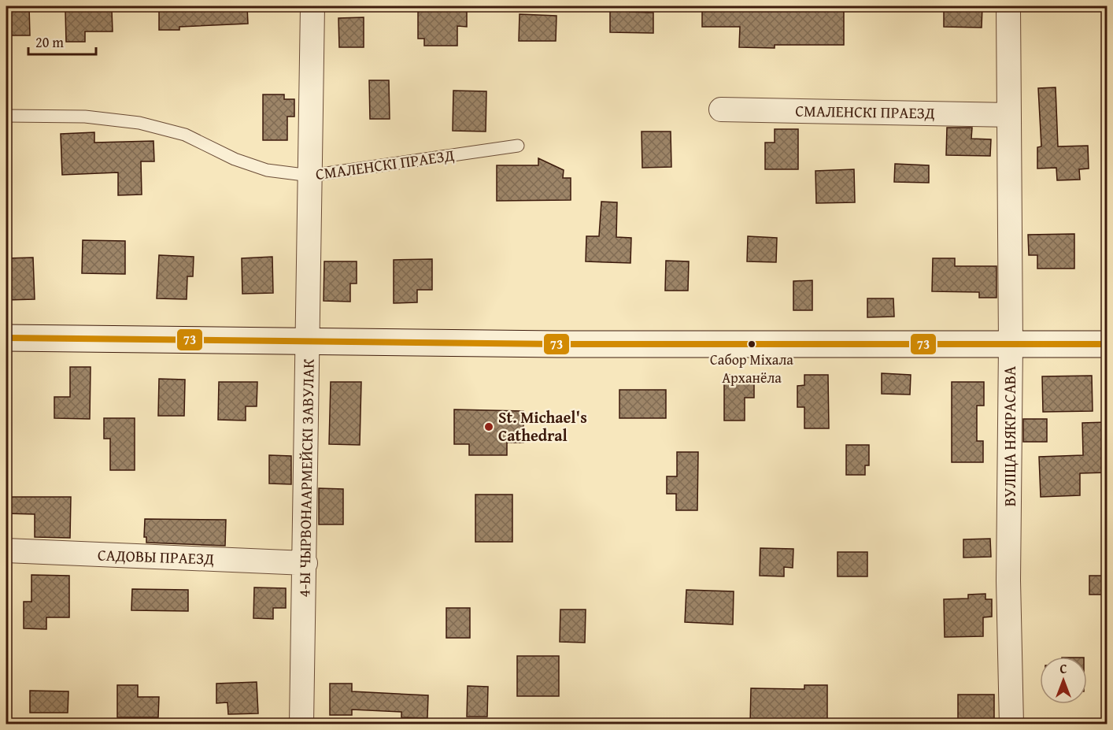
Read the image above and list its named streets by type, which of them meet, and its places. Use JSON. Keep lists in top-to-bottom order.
{
  "streets": {
    "street": [
      "СМАЛЕНСКІ ПРАЕЗД",
      "ВУЛІЦА НЯКРАСАВА",
      "4-Ы ЧЫРВОНААРМЕЙСКІ ЗАВУЛАК",
      "САДОВЫ ПРАЕЗД"
    ]
  },
  "crossings": [
    ["СМАЛЕНСКІ ПРАЕЗД", "ВУЛІЦА НЯКРАСАВА"],
    ["СМАЛЕНСКІ ПРАЕЗД", "4-Ы ЧЫРВОНААРМЕЙСКІ ЗАВУЛАК"],
    ["4-Ы ЧЫРВОНААРМЕЙСКІ ЗАВУЛАК", "САДОВЫ ПРАЕЗД"]
  ],
  "places": ["Сабор Міхала Арханёла", "St. Michael's Cathedral"],
  "lines": ["transit line 73"],
  "scale_bar": "20 m",
  "north": "top"
}
